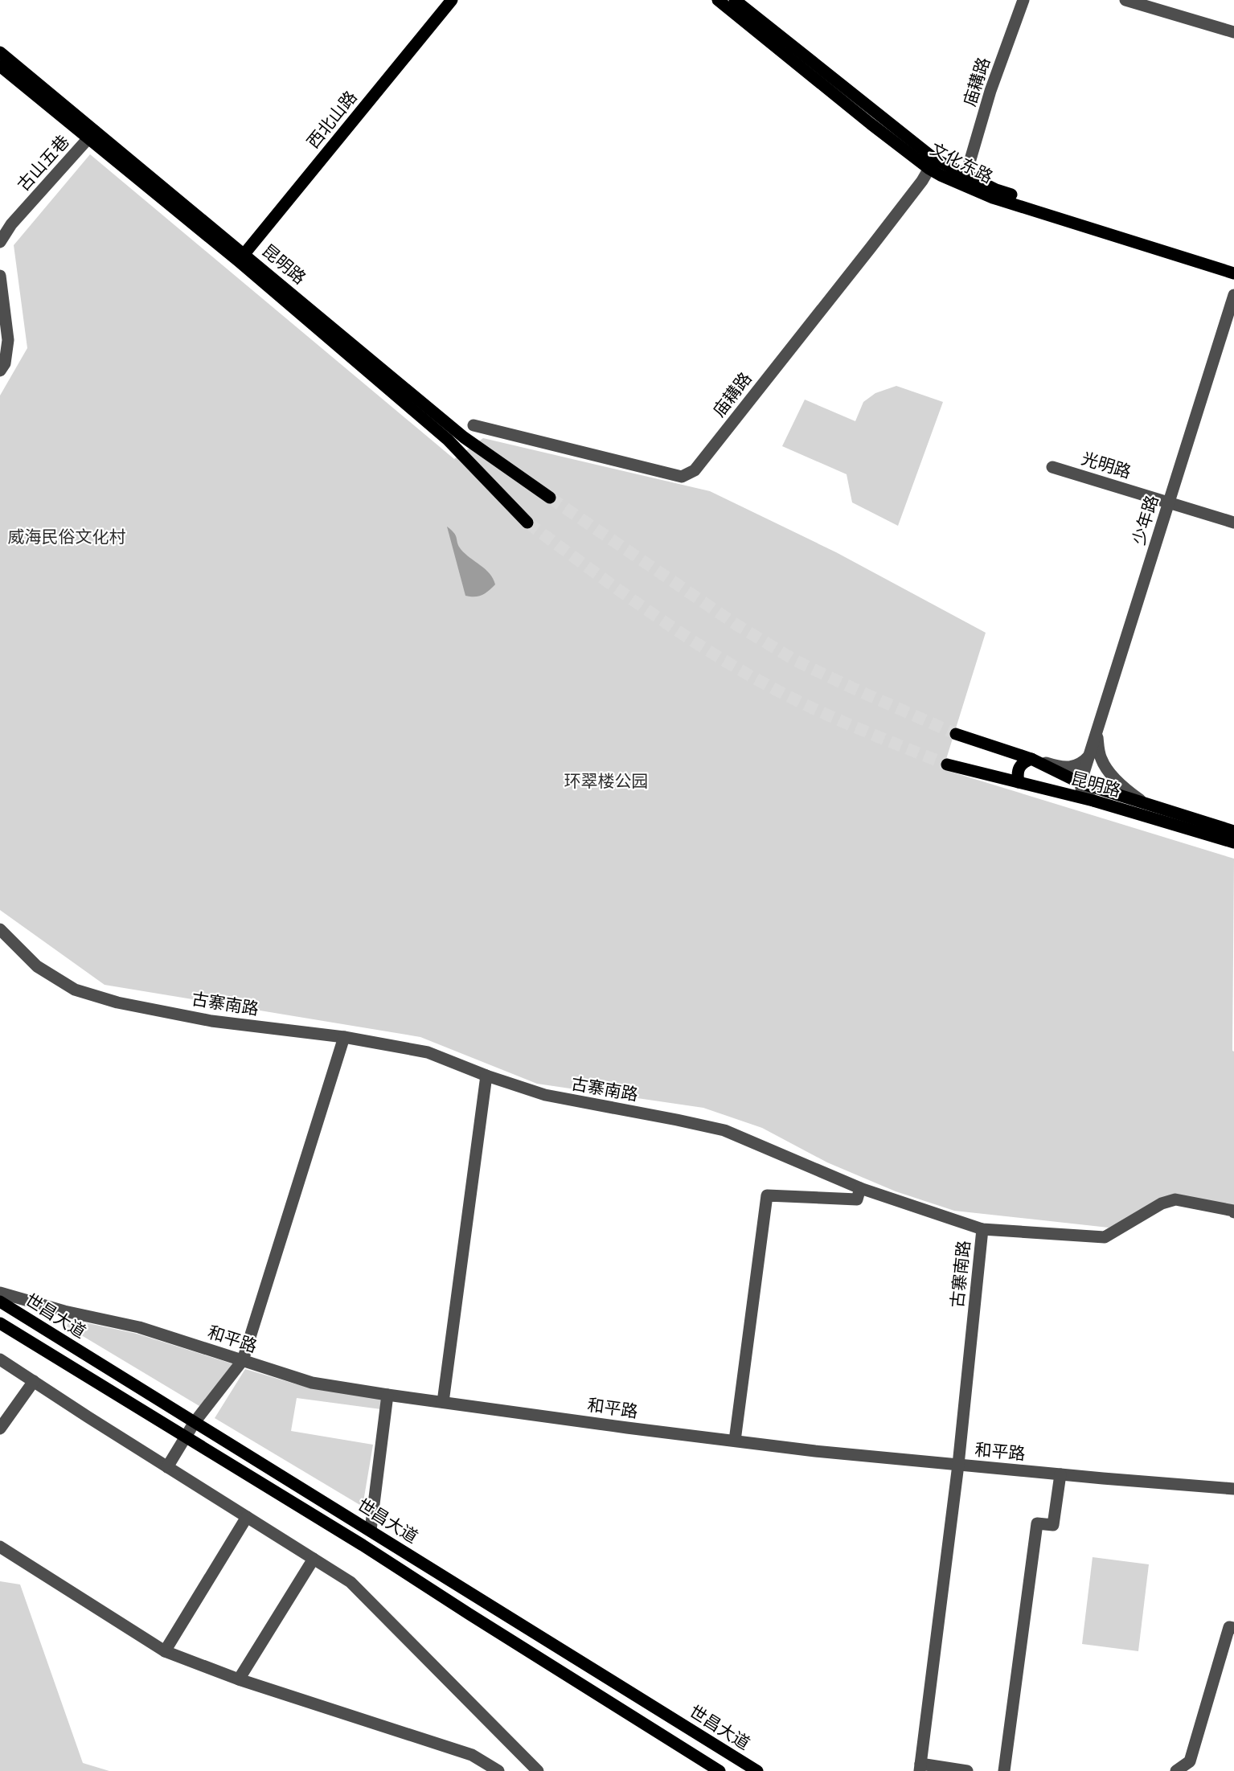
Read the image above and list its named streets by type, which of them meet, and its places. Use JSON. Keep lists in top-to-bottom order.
{
  "streets": {
    "main road": [
      "西北山路",
      "文化东路",
      "昆明路",
      "世昌大道"
    ],
    "street": [
      "庙耩路",
      "古山五巷",
      "光明路",
      "少年路",
      "古寨南路",
      "和平路"
    ]
  },
  "crossings": [
    ["庙耩路", "文化东路"],
    ["西北山路", "昆明路"],
    ["古山五巷", "昆明路"],
    ["昆明路", "少年路"],
    ["光明路", "少年路"],
    ["古寨南路", "和平路"]
  ],
  "parks": ["威海民俗文化村", "环翠楼公园"]
}
